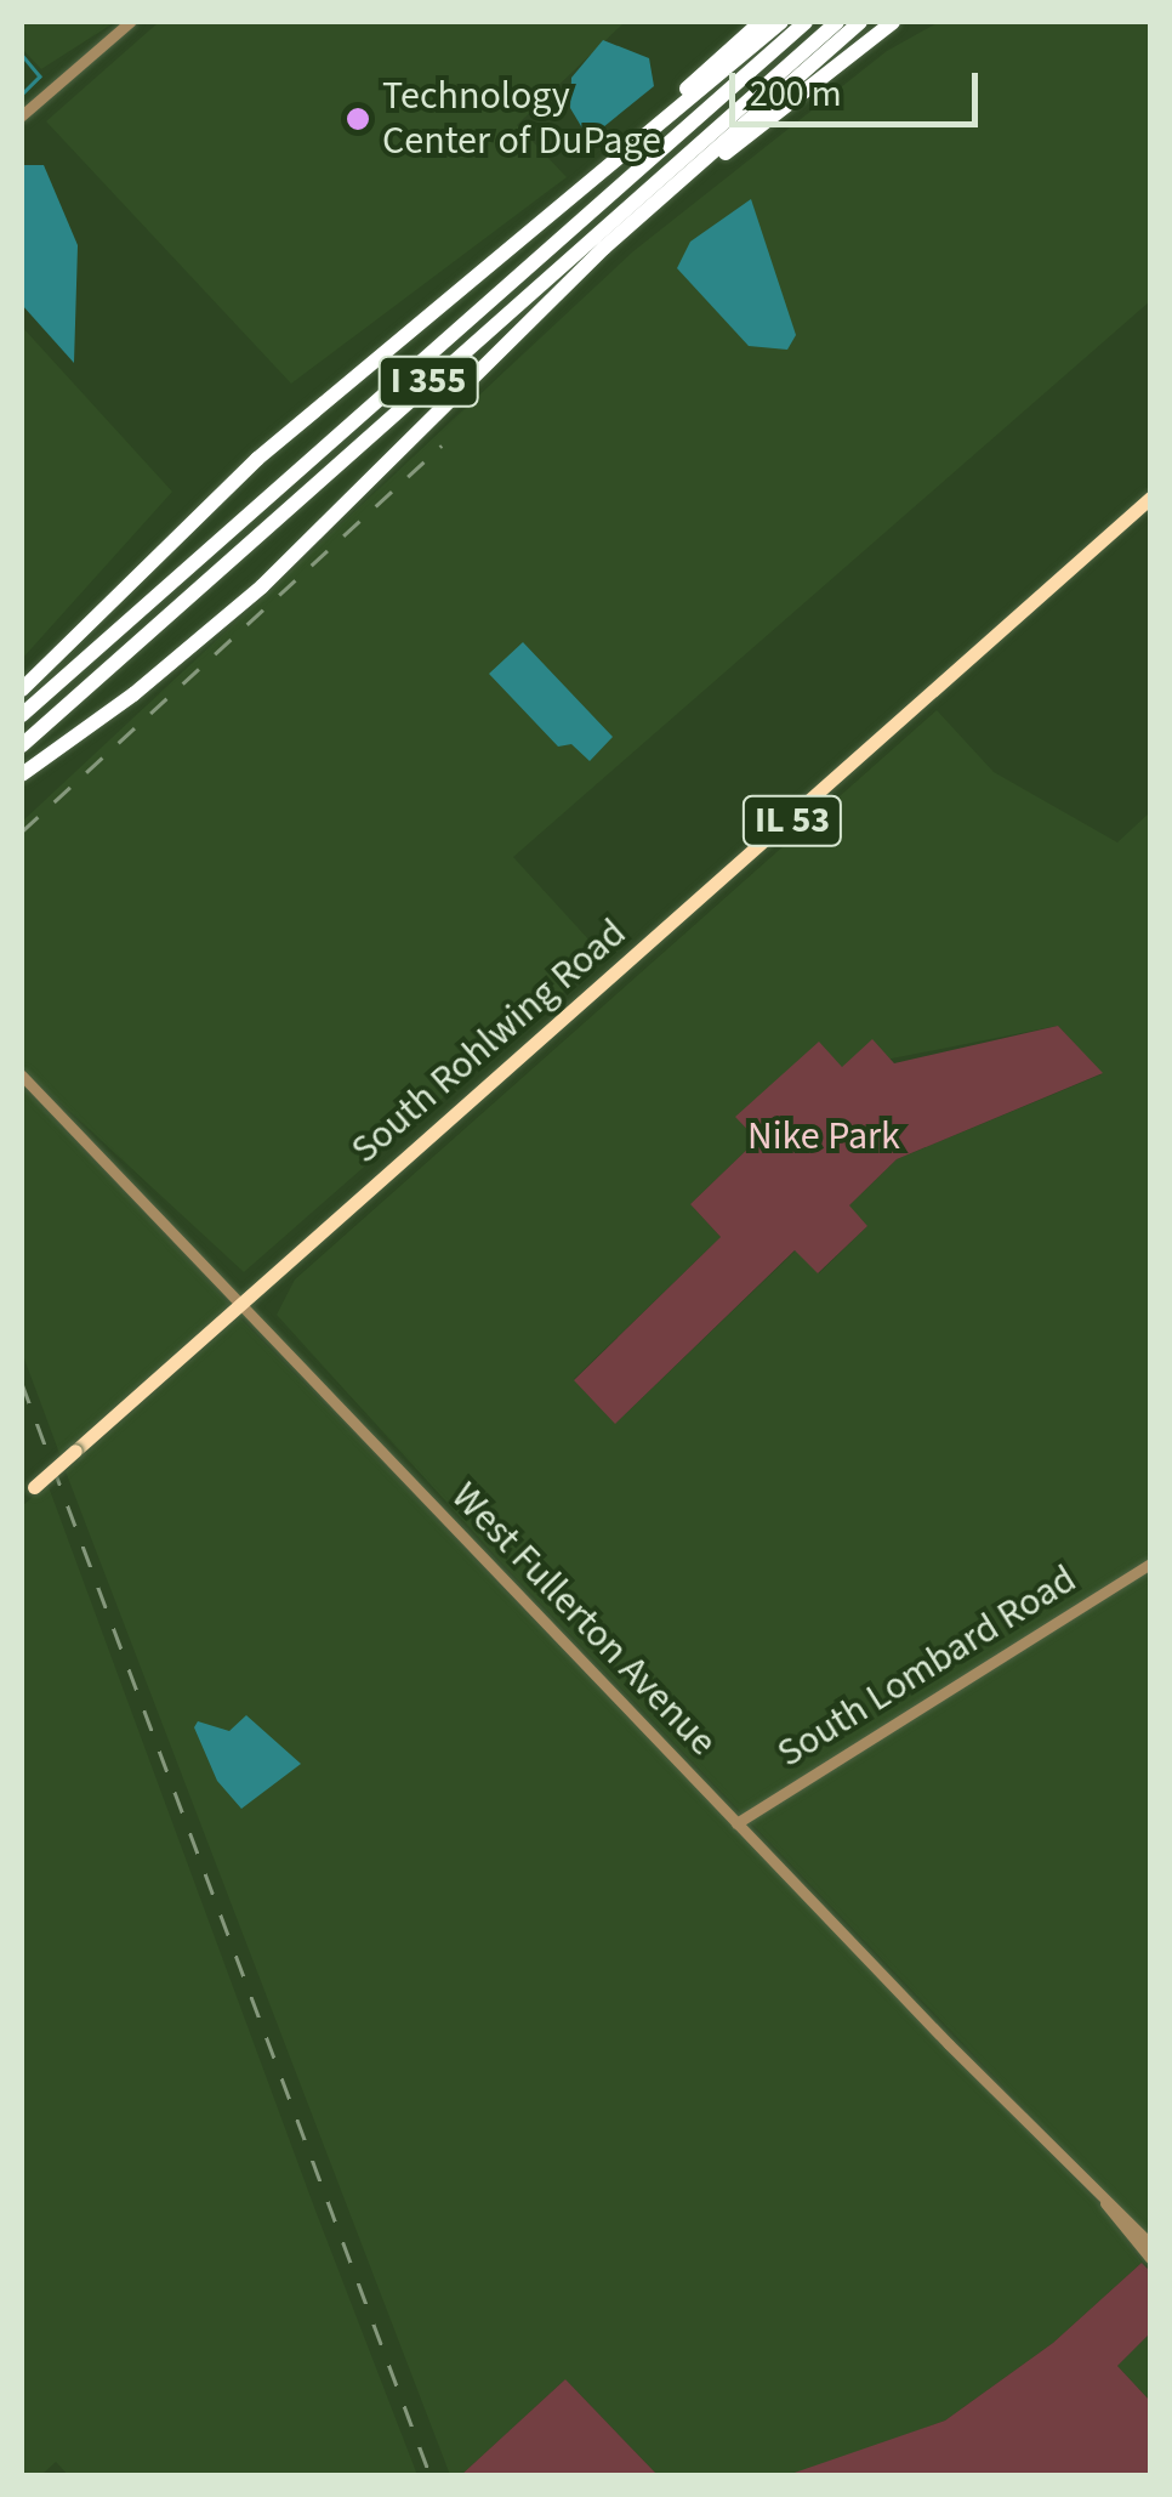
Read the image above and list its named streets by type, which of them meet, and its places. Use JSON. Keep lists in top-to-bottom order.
{
  "streets": {
    "highway": ["I 355"],
    "main road": ["IL 53", "South Rohlwing Road"],
    "street": ["West Fullerton Avenue", "South Lombard Road"]
  },
  "crossings": [
    ["South Rohlwing Road", "West Fullerton Avenue"],
    ["West Fullerton Avenue", "South Lombard Road"]
  ],
  "parks": ["Nike Park"],
  "places": ["Technology Center of DuPage"],
  "scale_bar": "200 m"
}
